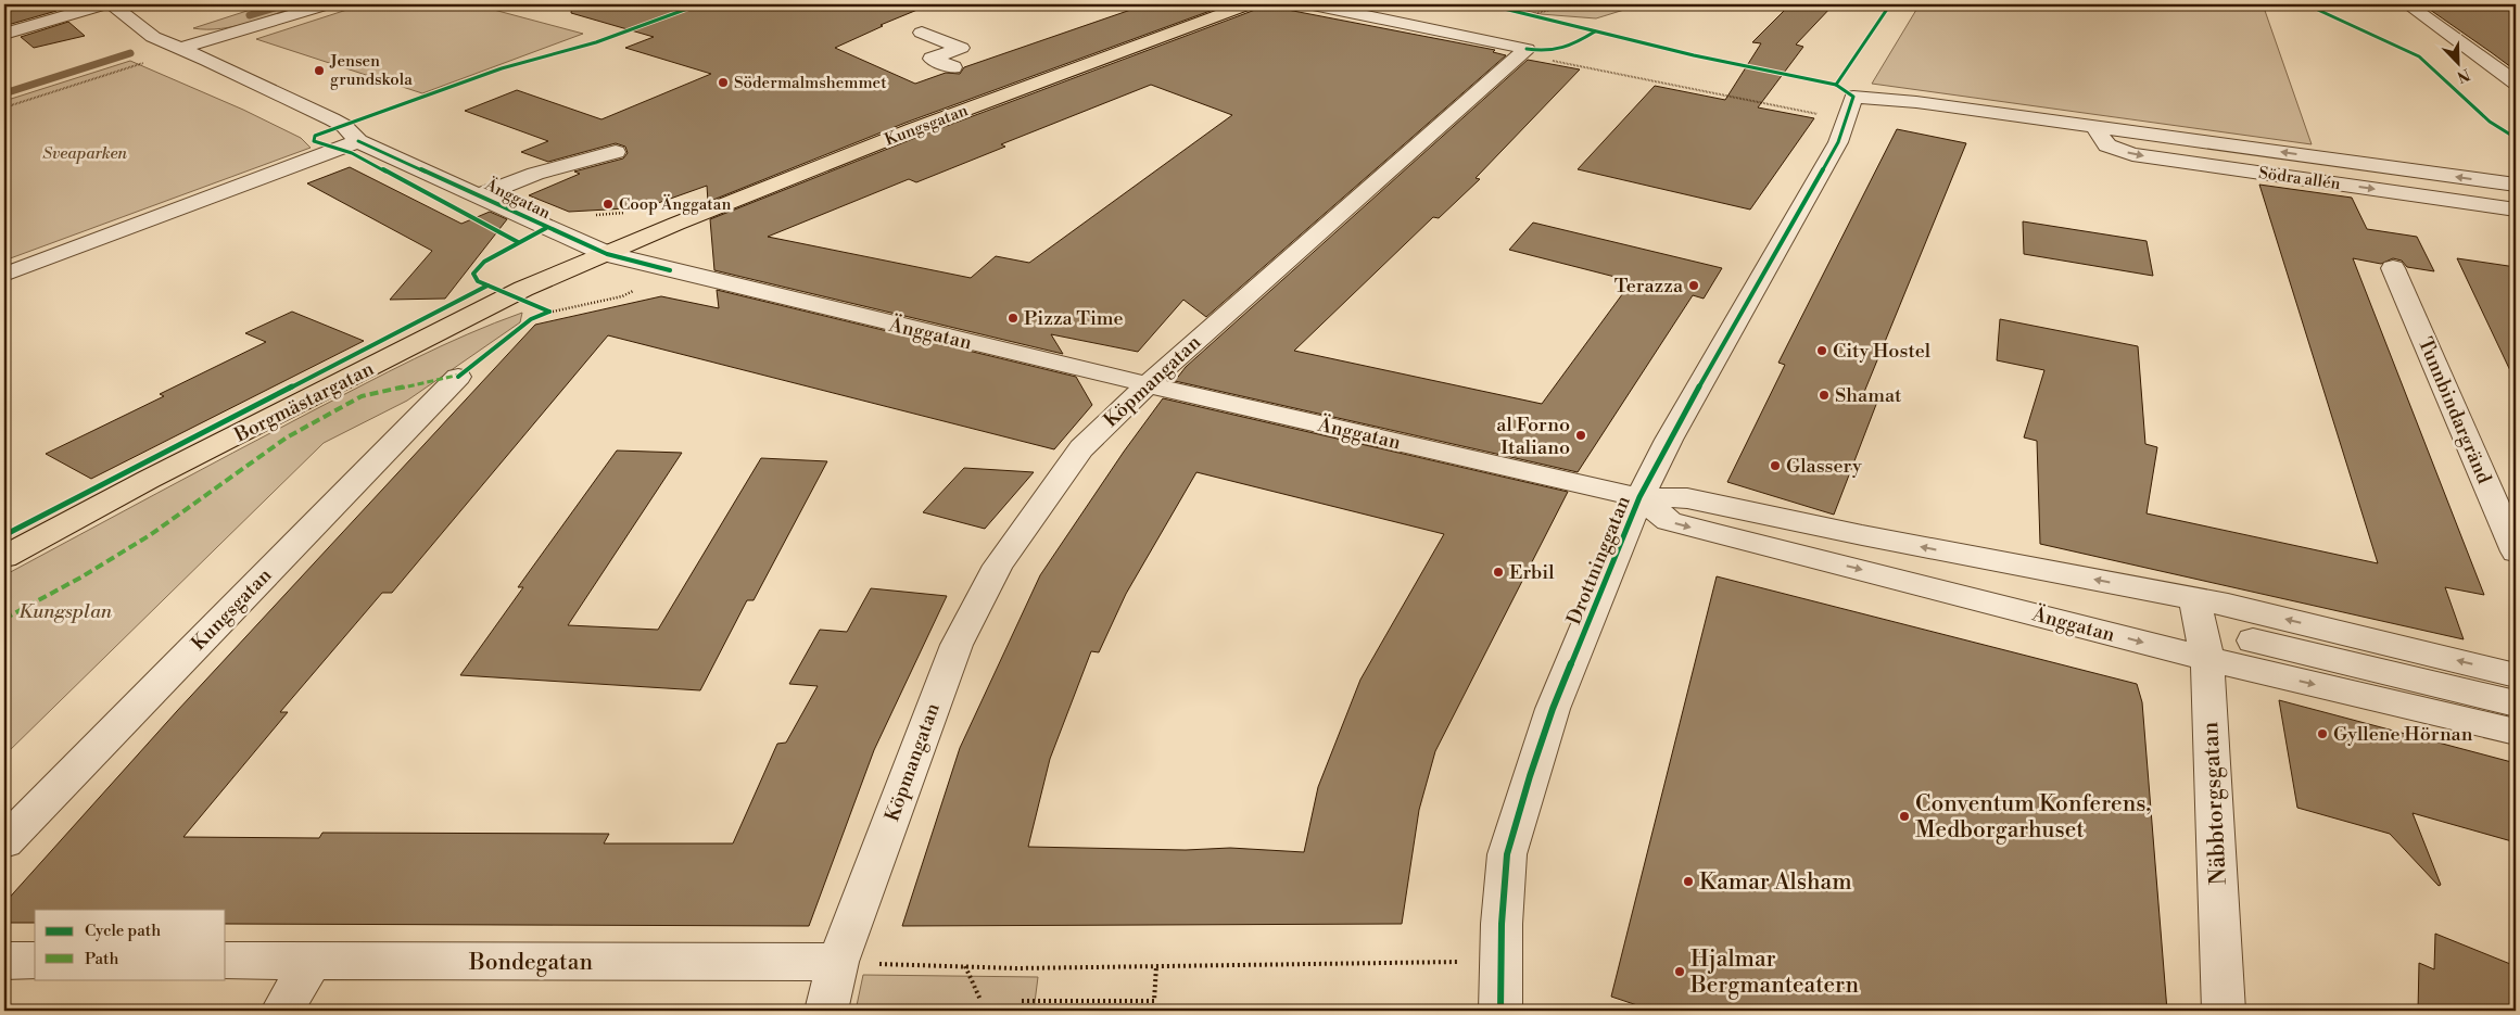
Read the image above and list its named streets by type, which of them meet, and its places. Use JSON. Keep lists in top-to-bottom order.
{
  "streets": {
    "main road": ["Kungsgatan", "Borgmästargatan"],
    "street": [
      "Södra allén",
      "Änggatan",
      "Köpmangatan",
      "Tunnbindargränd",
      "Drottninggatan",
      "Näbbtorgsgatan",
      "Bondegatan"
    ]
  },
  "crossings": [
    ["Kungsgatan", "Änggatan"],
    ["Kungsgatan", "Borgmästargatan"],
    ["Södra allén", "Drottninggatan"],
    ["Änggatan", "Köpmangatan"],
    ["Änggatan", "Borgmästargatan"],
    ["Änggatan", "Drottninggatan"],
    ["Änggatan", "Näbbtorgsgatan"],
    ["Köpmangatan", "Bondegatan"]
  ],
  "parks": ["Sveaparken", "Kungsplan"],
  "places": [
    "Jensen grundskola",
    "Södermalmshemmet",
    "Coop Änggatan",
    "Terazza",
    "Pizza Time",
    "City Hostel",
    "Shamat",
    "al Forno Italiano",
    "Glassery",
    "Erbil",
    "Gyllene Hörnan",
    "Conventum Konferens, Medborgarhuset",
    "Kamar Alsham",
    "Hjalmar Bergmanteatern"
  ],
  "legend": ["Cycle path", "Path"],
  "north": "bottom right"
}
